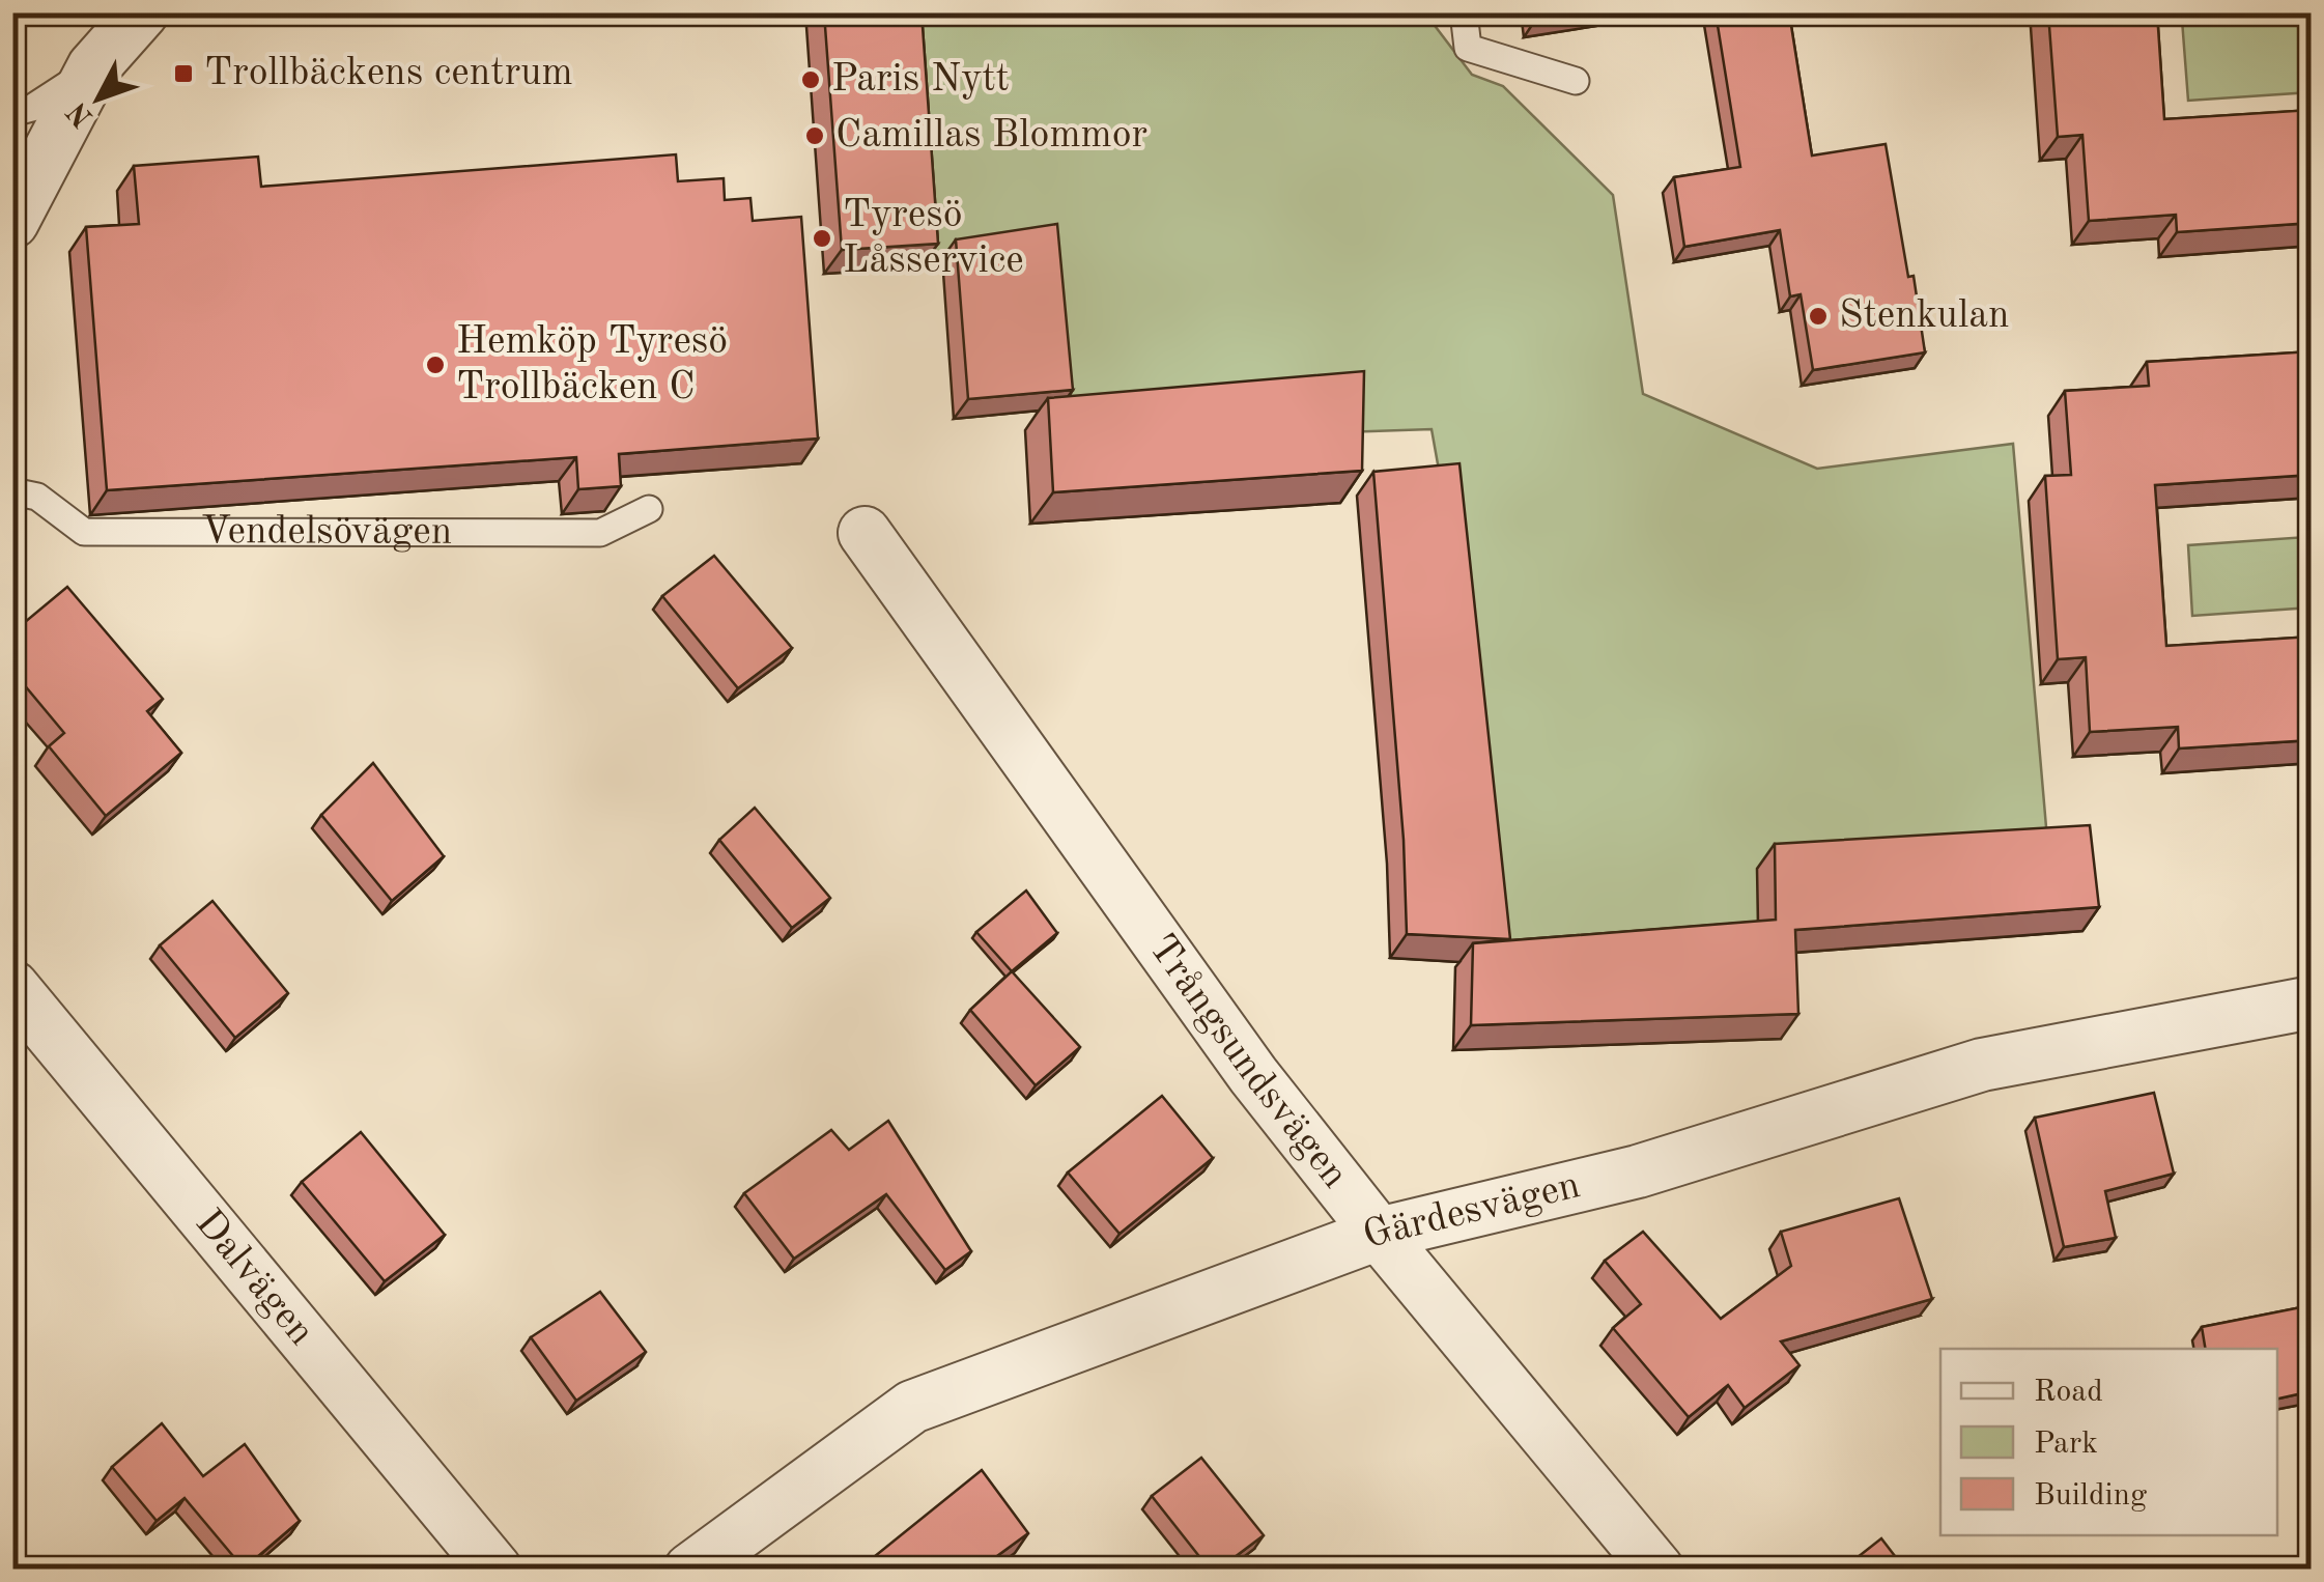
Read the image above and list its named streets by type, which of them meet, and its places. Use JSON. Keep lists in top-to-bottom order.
{
  "streets": {
    "street": ["Trångsundsvägen", "Gärdesvägen", "Dalvägen"],
    "lane": ["Vendelsövägen"]
  },
  "crossings": [
    ["Trångsundsvägen", "Gärdesvägen"]
  ],
  "places": {
    "transit": ["Trollbäckens centrum"],
    "other": [
      "Paris Nytt",
      "Camillas Blommor",
      "Tyresö Låsservice",
      "Stenkulan",
      "Hemköp Tyresö Trollbäcken C"
    ]
  },
  "legend": ["Road", "Park", "Building"],
  "north": "bottom left"
}
